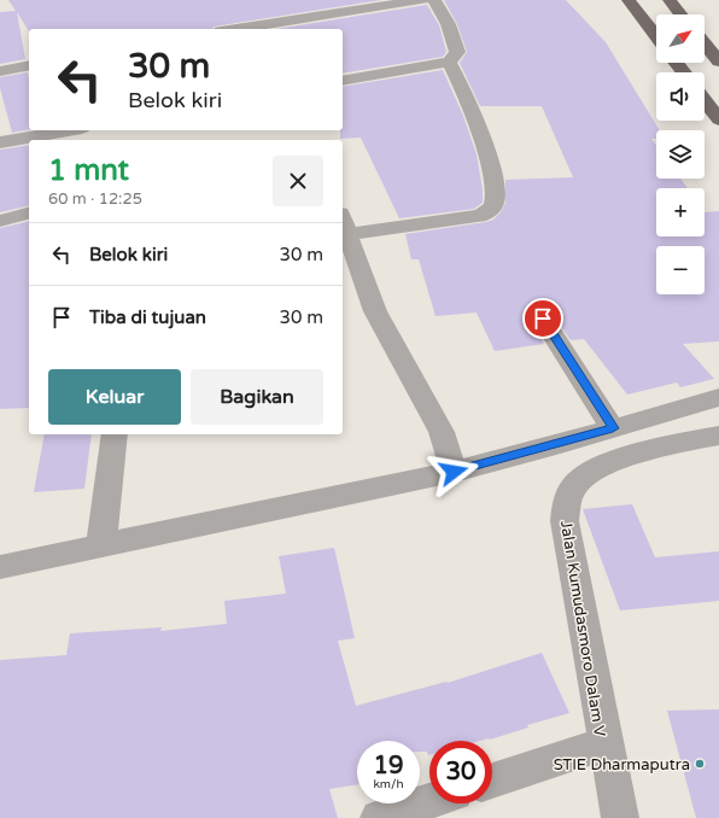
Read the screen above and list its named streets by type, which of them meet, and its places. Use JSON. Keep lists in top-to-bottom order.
{
  "streets": {
    "street": ["Jalan Kumudasmoro Dalam V"]
  },
  "places": ["STIE Dharmaputra"],
  "north": "top right",
  "page": {
    "map_buttons": ["+", "−"],
    "turn": ["30 m", "Belok kiri"],
    "heading": ["1 mnt", "60 m · 12:25"],
    "list": [
      {
        "name": "Belok kiri",
        "value": "30 m"
      },
      {
        "name": "Tiba di tujuan",
        "value": "30 m"
      }
    ],
    "buttons": ["Keluar", "Bagikan"],
    "speed": "19 km/h",
    "limit": "30"
  }
}
